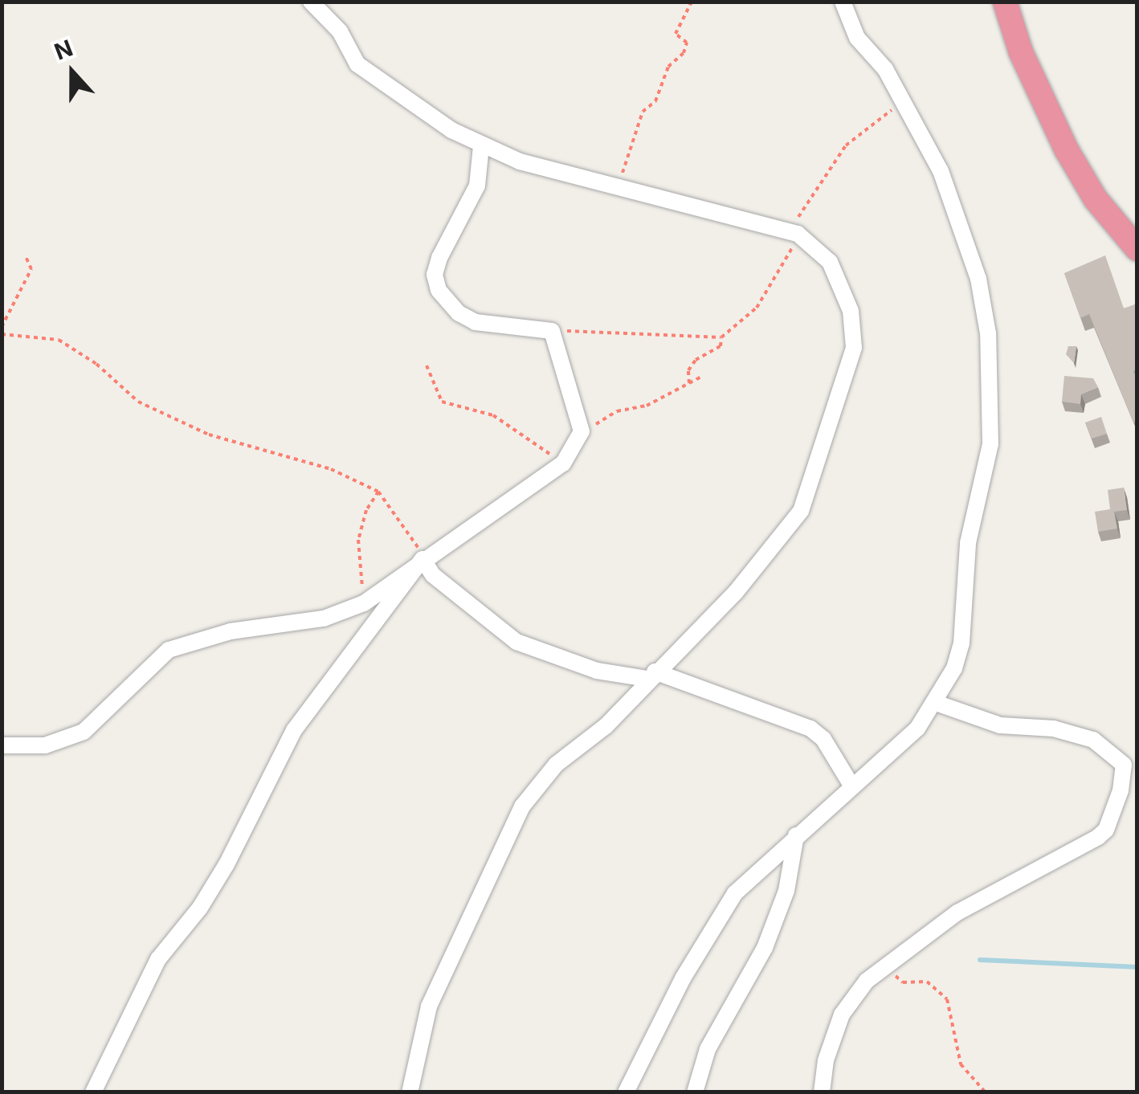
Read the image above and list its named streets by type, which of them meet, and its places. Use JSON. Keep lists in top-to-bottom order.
{
  "north": "top"
}
